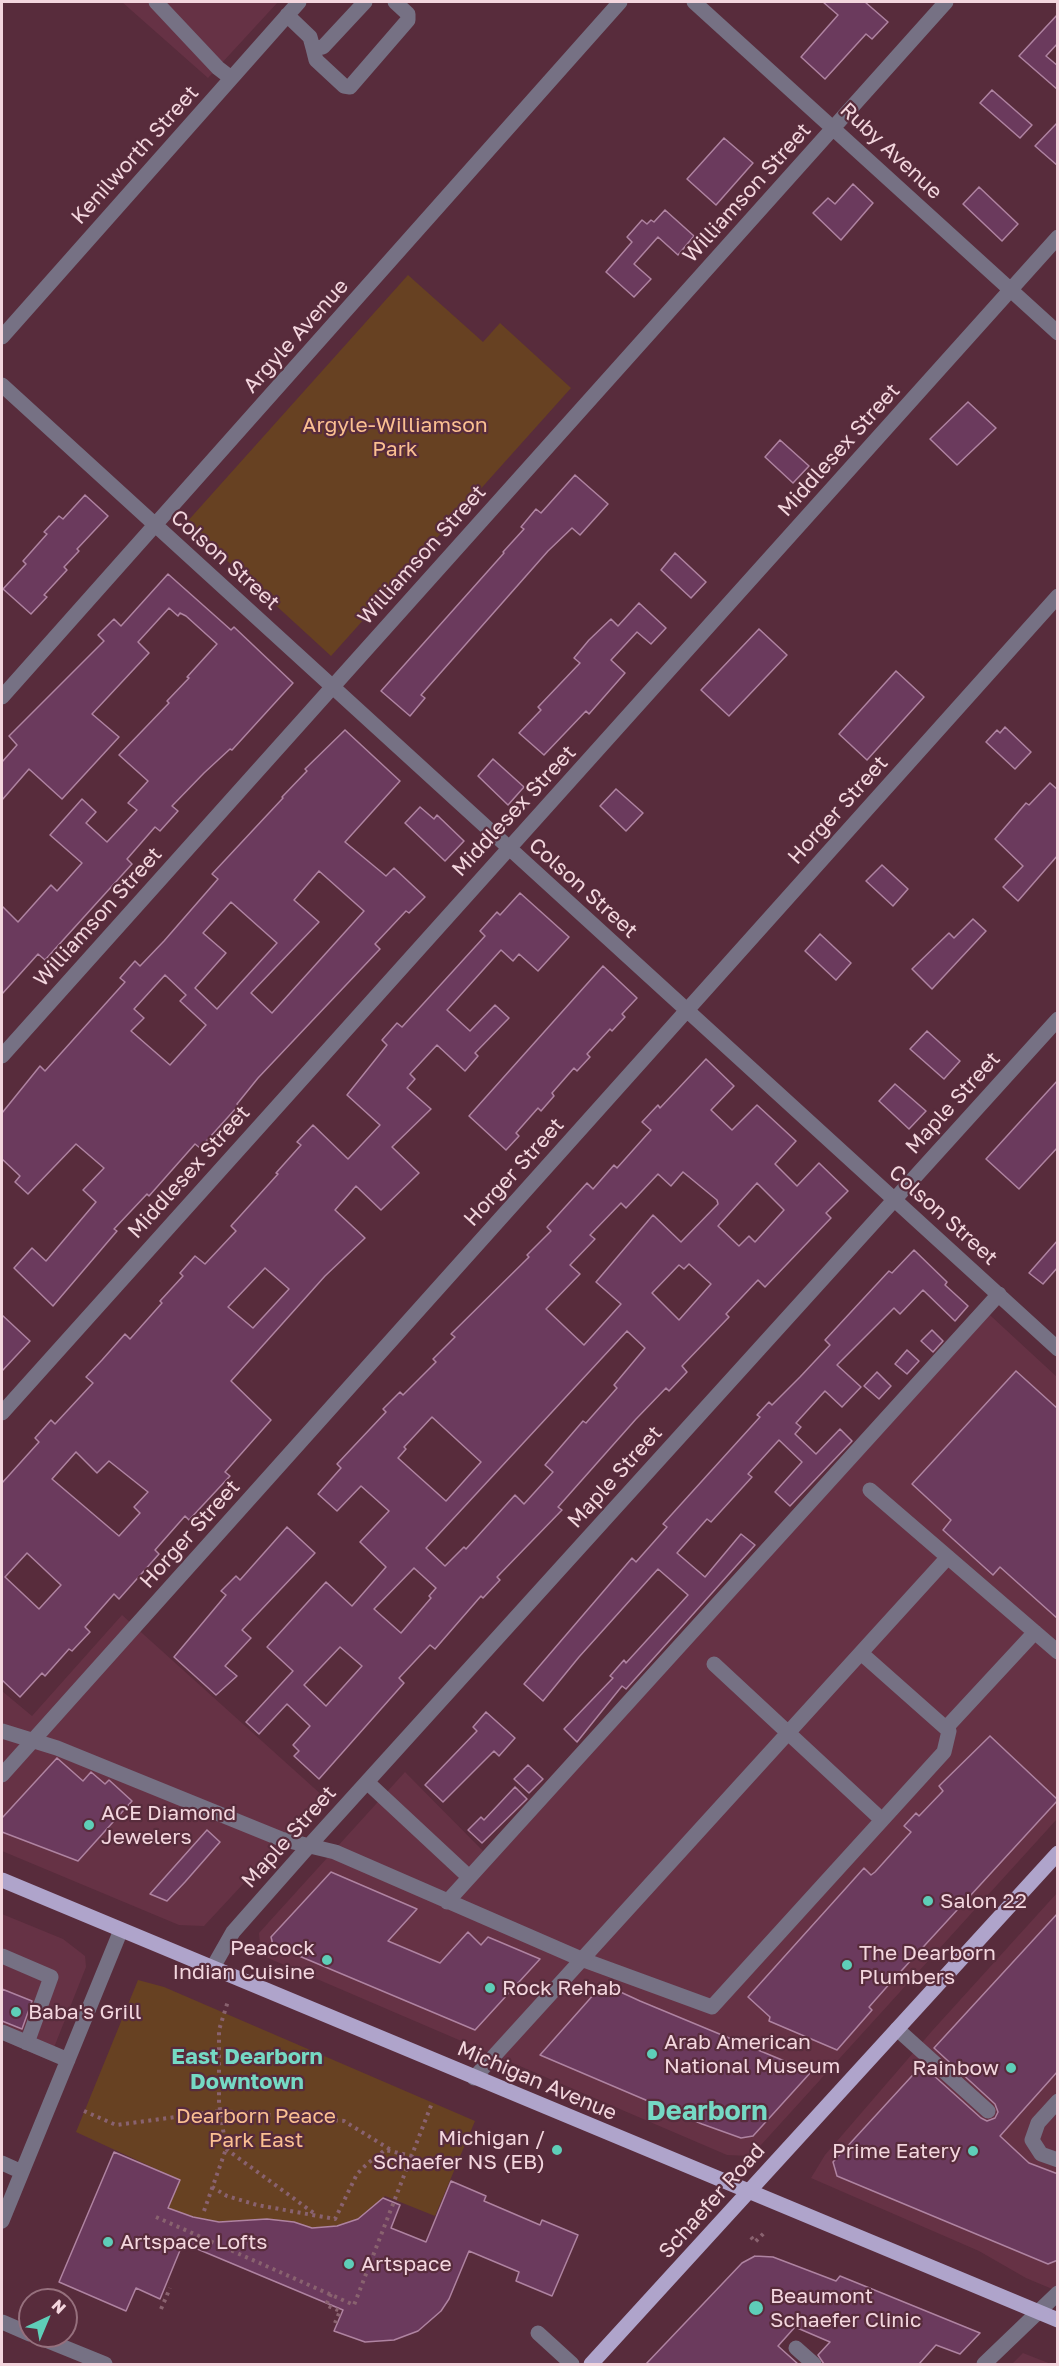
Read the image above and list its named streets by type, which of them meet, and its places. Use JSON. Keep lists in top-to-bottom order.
{
  "streets": {
    "main road": ["Michigan Avenue", "Schaefer Road"],
    "street": [
      "Ruby Avenue",
      "Kenilworth Street",
      "Williamson Street",
      "Argyle Avenue",
      "Middlesex Street",
      "Colson Street",
      "Horger Street",
      "Maple Street"
    ]
  },
  "crossings": [
    ["Ruby Avenue", "Williamson Street"],
    ["Ruby Avenue", "Middlesex Street"],
    ["Williamson Street", "Colson Street"],
    ["Argyle Avenue", "Colson Street"],
    ["Middlesex Street", "Colson Street"],
    ["Colson Street", "Horger Street"],
    ["Colson Street", "Maple Street"],
    ["Maple Street", "Michigan Avenue"],
    ["Michigan Avenue", "Schaefer Road"]
  ],
  "districts": ["East Dearborn Downtown", "Dearborn"],
  "parks": ["Argyle-Williamson Park", "Dearborn Peace Park East"],
  "places": [
    "ACE Diamond Jewelers",
    "Salon 22",
    "Peacock Indian Cuisine",
    "The Dearborn Plumbers",
    "Rock Rehab",
    "Baba's Grill",
    "Arab American National Museum",
    "Rainbow",
    "Michigan / Schaefer NS (EB)",
    "Prime Eatery",
    "Artspace Lofts",
    "Artspace",
    "Beaumont Schaefer Clinic"
  ],
  "north": "top right"
}
